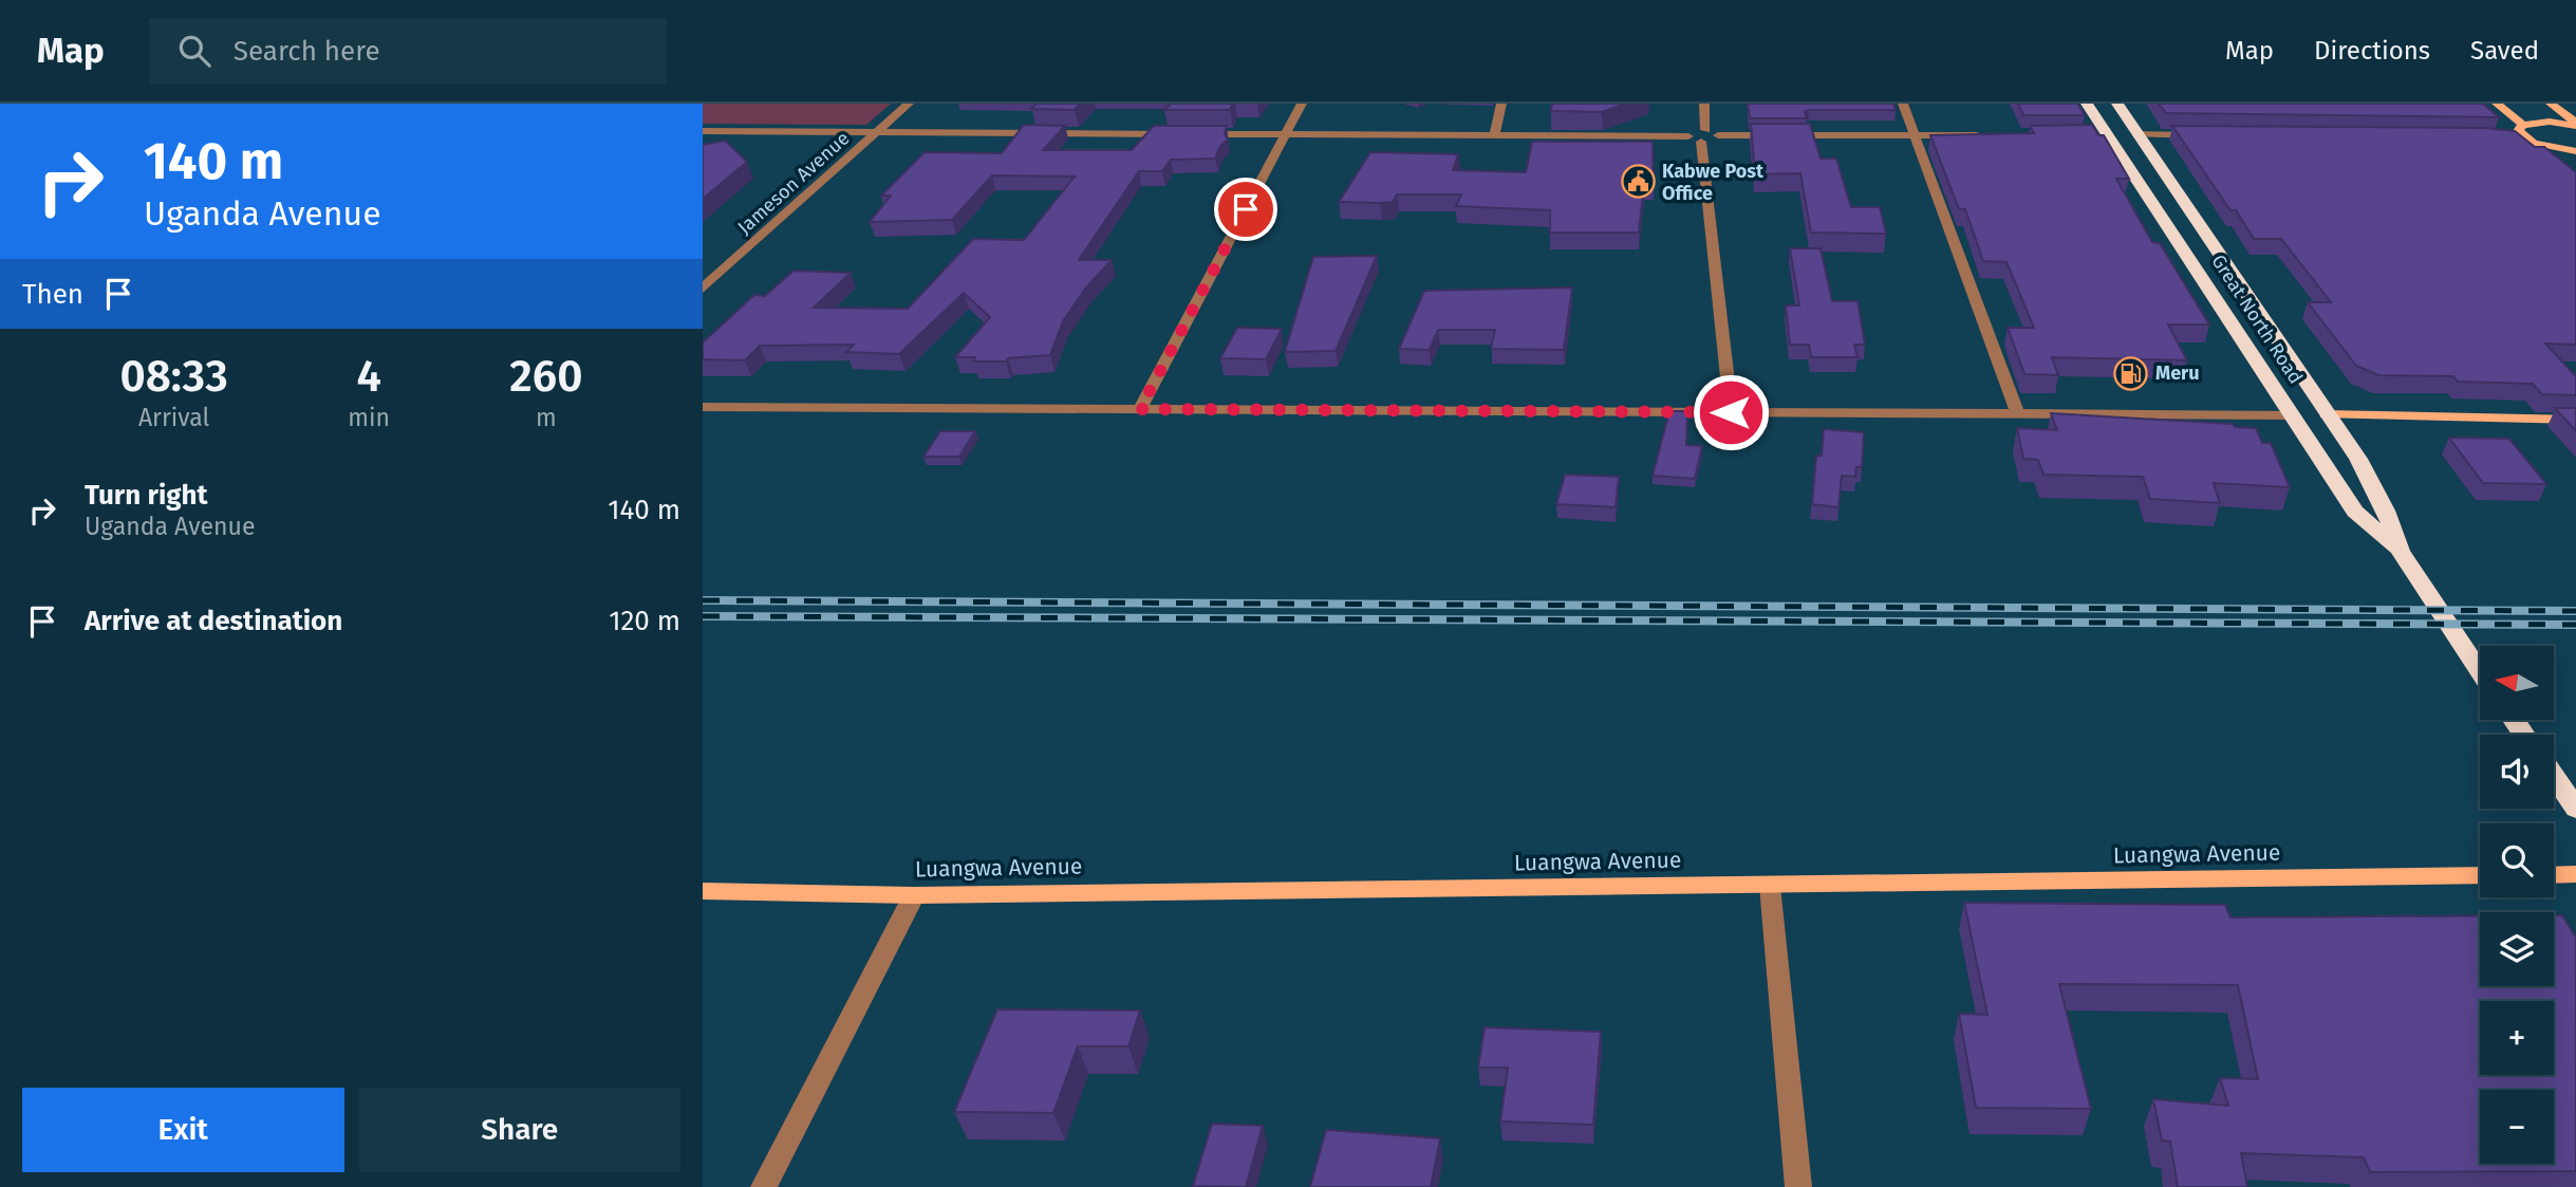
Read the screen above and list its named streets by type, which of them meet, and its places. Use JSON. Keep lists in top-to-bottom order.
{
  "streets": {
    "highway": ["Great North Road"],
    "main road": ["Luangwa Avenue"],
    "street": ["Jameson Avenue"]
  },
  "places": {
    "public building": ["Kabwe Post Office"],
    "fuel station": ["Meru"]
  },
  "north": "left",
  "page": {
    "header": "Map",
    "search": "Search here",
    "nav": ["Map", "Directions", "Saved"],
    "turn": ["140 m", "Uganda Avenue"],
    "then": "Then",
    "eta": [
      "08:33",
      "Arrival",
      "4",
      "min",
      "260",
      "m"
    ],
    "list": [
      {
        "name": "Turn right",
        "note": "Uganda Avenue",
        "value": "140 m"
      },
      {
        "name": "Arrive at destination",
        "value": "120 m"
      }
    ],
    "map_buttons": ["+", "−"],
    "buttons": ["Exit", "Share"]
  }
}
